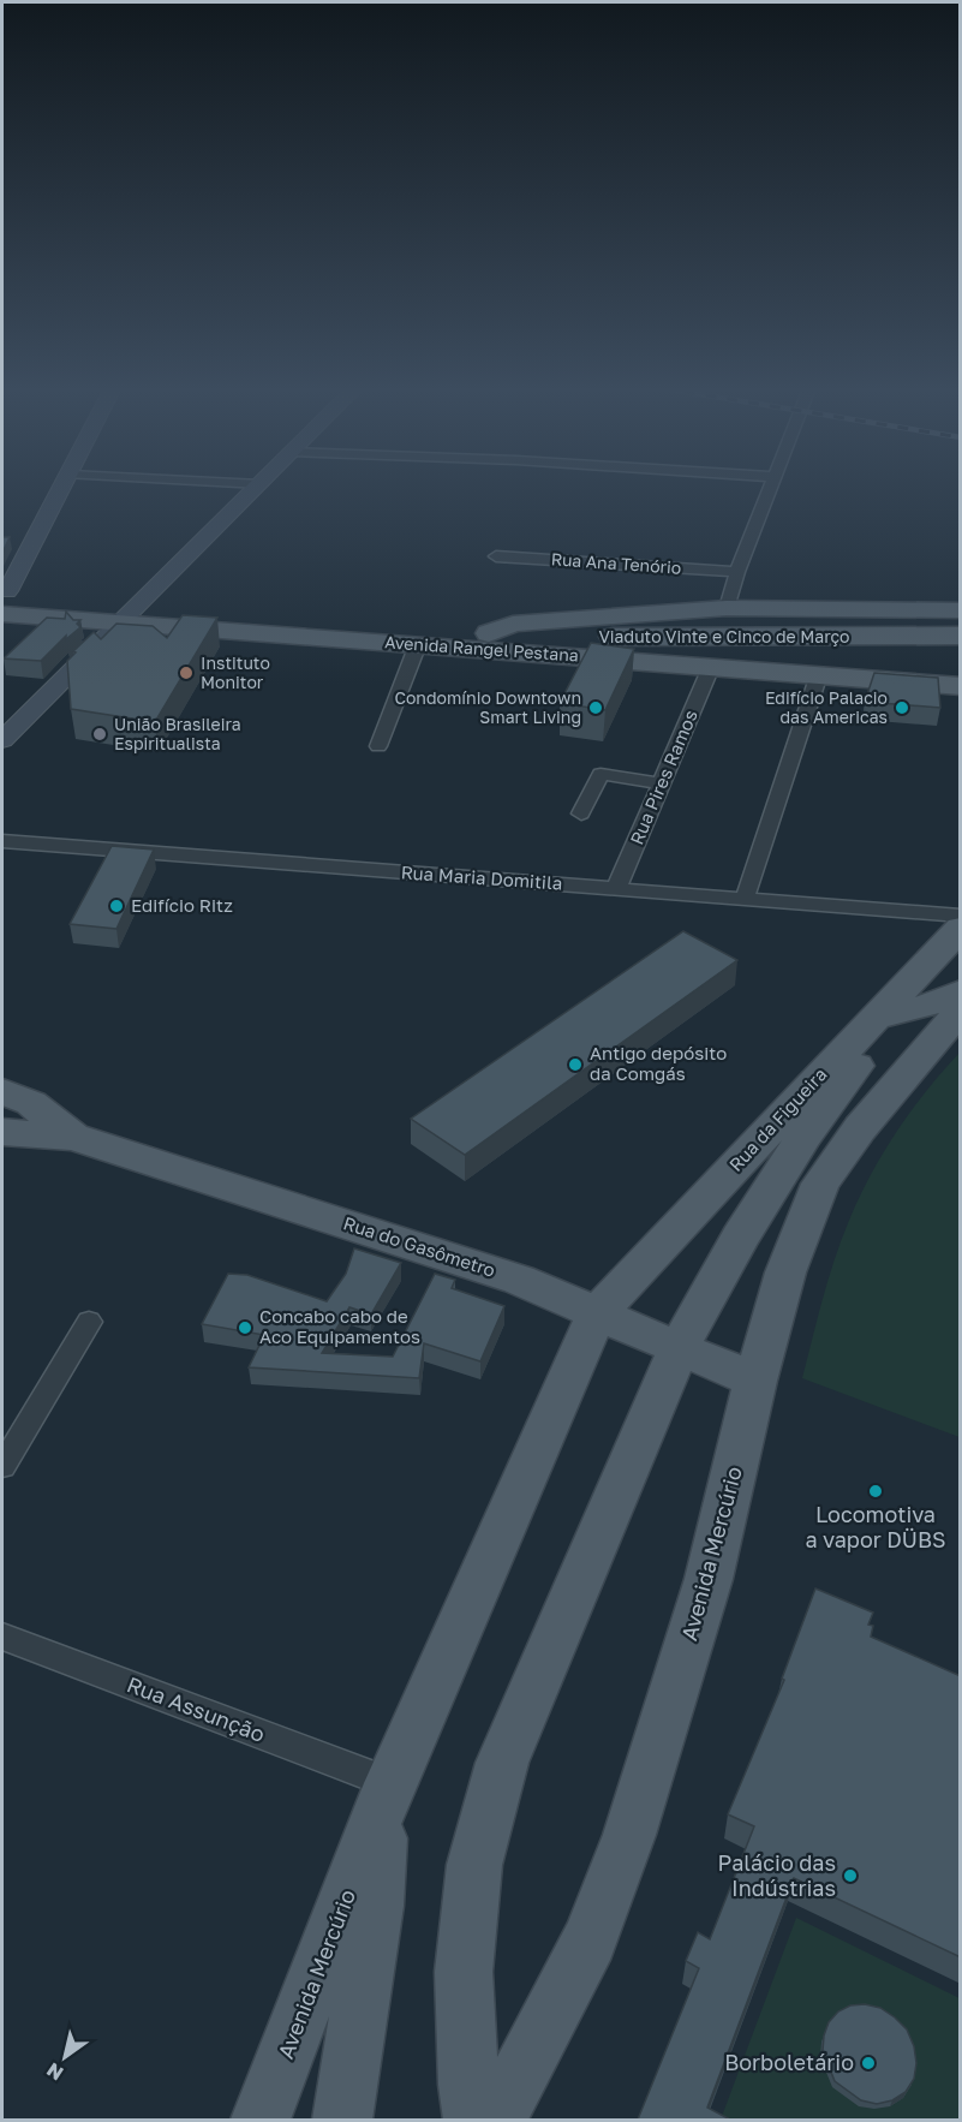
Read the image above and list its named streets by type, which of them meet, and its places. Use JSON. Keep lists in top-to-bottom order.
{
  "streets": {
    "main road": [
      "Viaduto Vinte e Cinco de Março",
      "Avenida Rangel Pestana",
      "Rua da Figueira",
      "Rua do Gasômetro",
      "Avenida Mercúrio"
    ],
    "street": [
      "Rua Ana Tenório",
      "Rua Pires Ramos",
      "Rua Maria Domitila",
      "Rua Assunção"
    ]
  },
  "crossings": [
    ["Viaduto Vinte e Cinco de Março", "Avenida Rangel Pestana"],
    ["Avenida Rangel Pestana", "Rua Pires Ramos"],
    ["Rua Pires Ramos", "Rua Maria Domitila"],
    ["Rua da Figueira", "Rua do Gasômetro"],
    ["Rua da Figueira", "Avenida Mercúrio"],
    ["Rua do Gasômetro", "Avenida Mercúrio"],
    ["Avenida Mercúrio", "Rua Assunção"]
  ],
  "places": [
    "Instituto Monitor",
    "Condomínio Downtown Smart Living",
    "Edifício Palacio das Americas",
    "União Brasileira Espiritualista",
    "Edifício Ritz",
    "Antigo depósito da Comgás",
    "Concabo cabo de Aco Equipamentos",
    "Locomotiva a vapor DÜBS",
    "Palácio das Indústrias",
    "Borboletário"
  ],
  "north": "bottom left"
}
